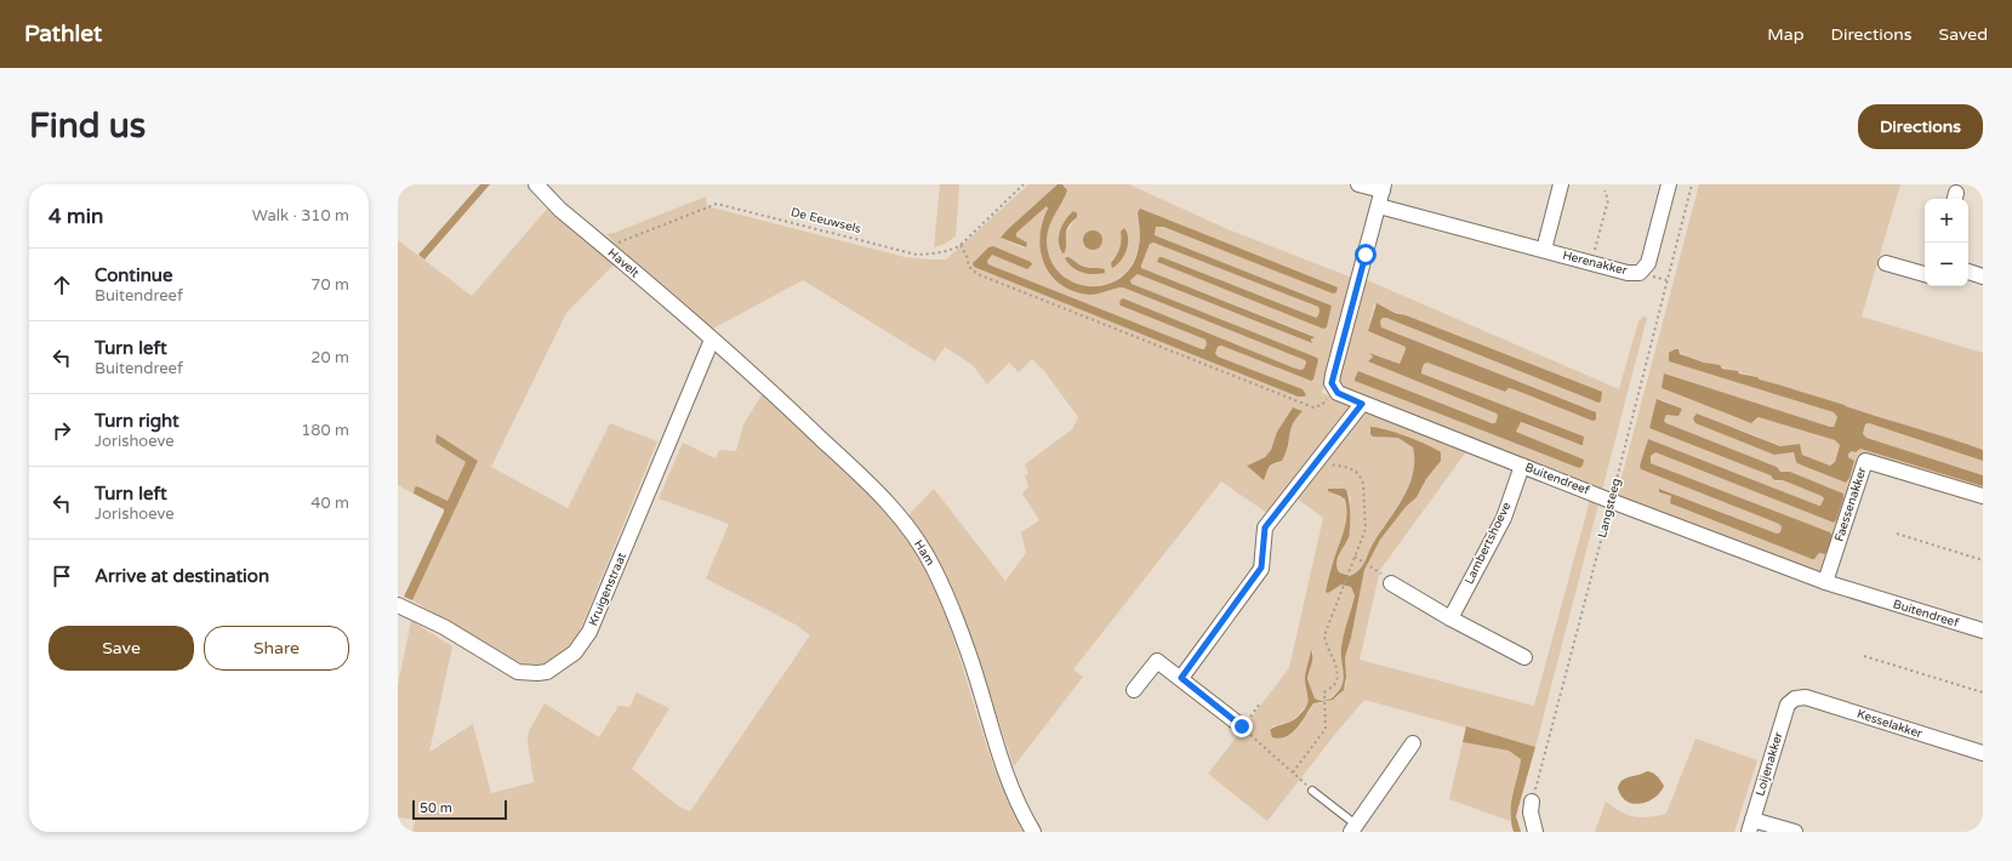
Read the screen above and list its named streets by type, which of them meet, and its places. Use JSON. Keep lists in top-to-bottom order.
{
  "streets": {
    "street": [
      "Havelt",
      "Herenakker",
      "Buitendreef",
      "Faessenakker",
      "Lambertshoeve",
      "Ham",
      "Kruigenstraat",
      "Kesselakker",
      "Loijenakker"
    ],
    "path": ["De Eeuwsels", "Langsteeg"]
  },
  "crossings": [
    ["De Eeuwsels", "Havelt"],
    ["Havelt", "Ham"],
    ["Havelt", "Kruigenstraat"],
    ["Buitendreef", "Faessenakker"],
    ["Buitendreef", "Langsteeg"],
    ["Buitendreef", "Lambertshoeve"],
    ["Ham", "Kruigenstraat"],
    ["Kesselakker", "Loijenakker"]
  ],
  "scale_bar": "50 m",
  "page": {
    "header": "Pathlet",
    "nav": ["Map", "Directions", "Saved"],
    "buttons": [
      "Directions",
      ["Save", "Share"]
    ],
    "title": "Find us",
    "heading": ["4 min", "Walk · 310 m"],
    "map_buttons": ["+", "−"],
    "list": [
      ["Continue", "Buitendreef", "70 m"],
      ["Turn left", "Buitendreef", "20 m"],
      ["Turn right", "Jorishoeve", "180 m"],
      ["Turn left", "Jorishoeve", "40 m"],
      "Arrive at destination"
    ],
    "scale": "50 m"
  }
}
